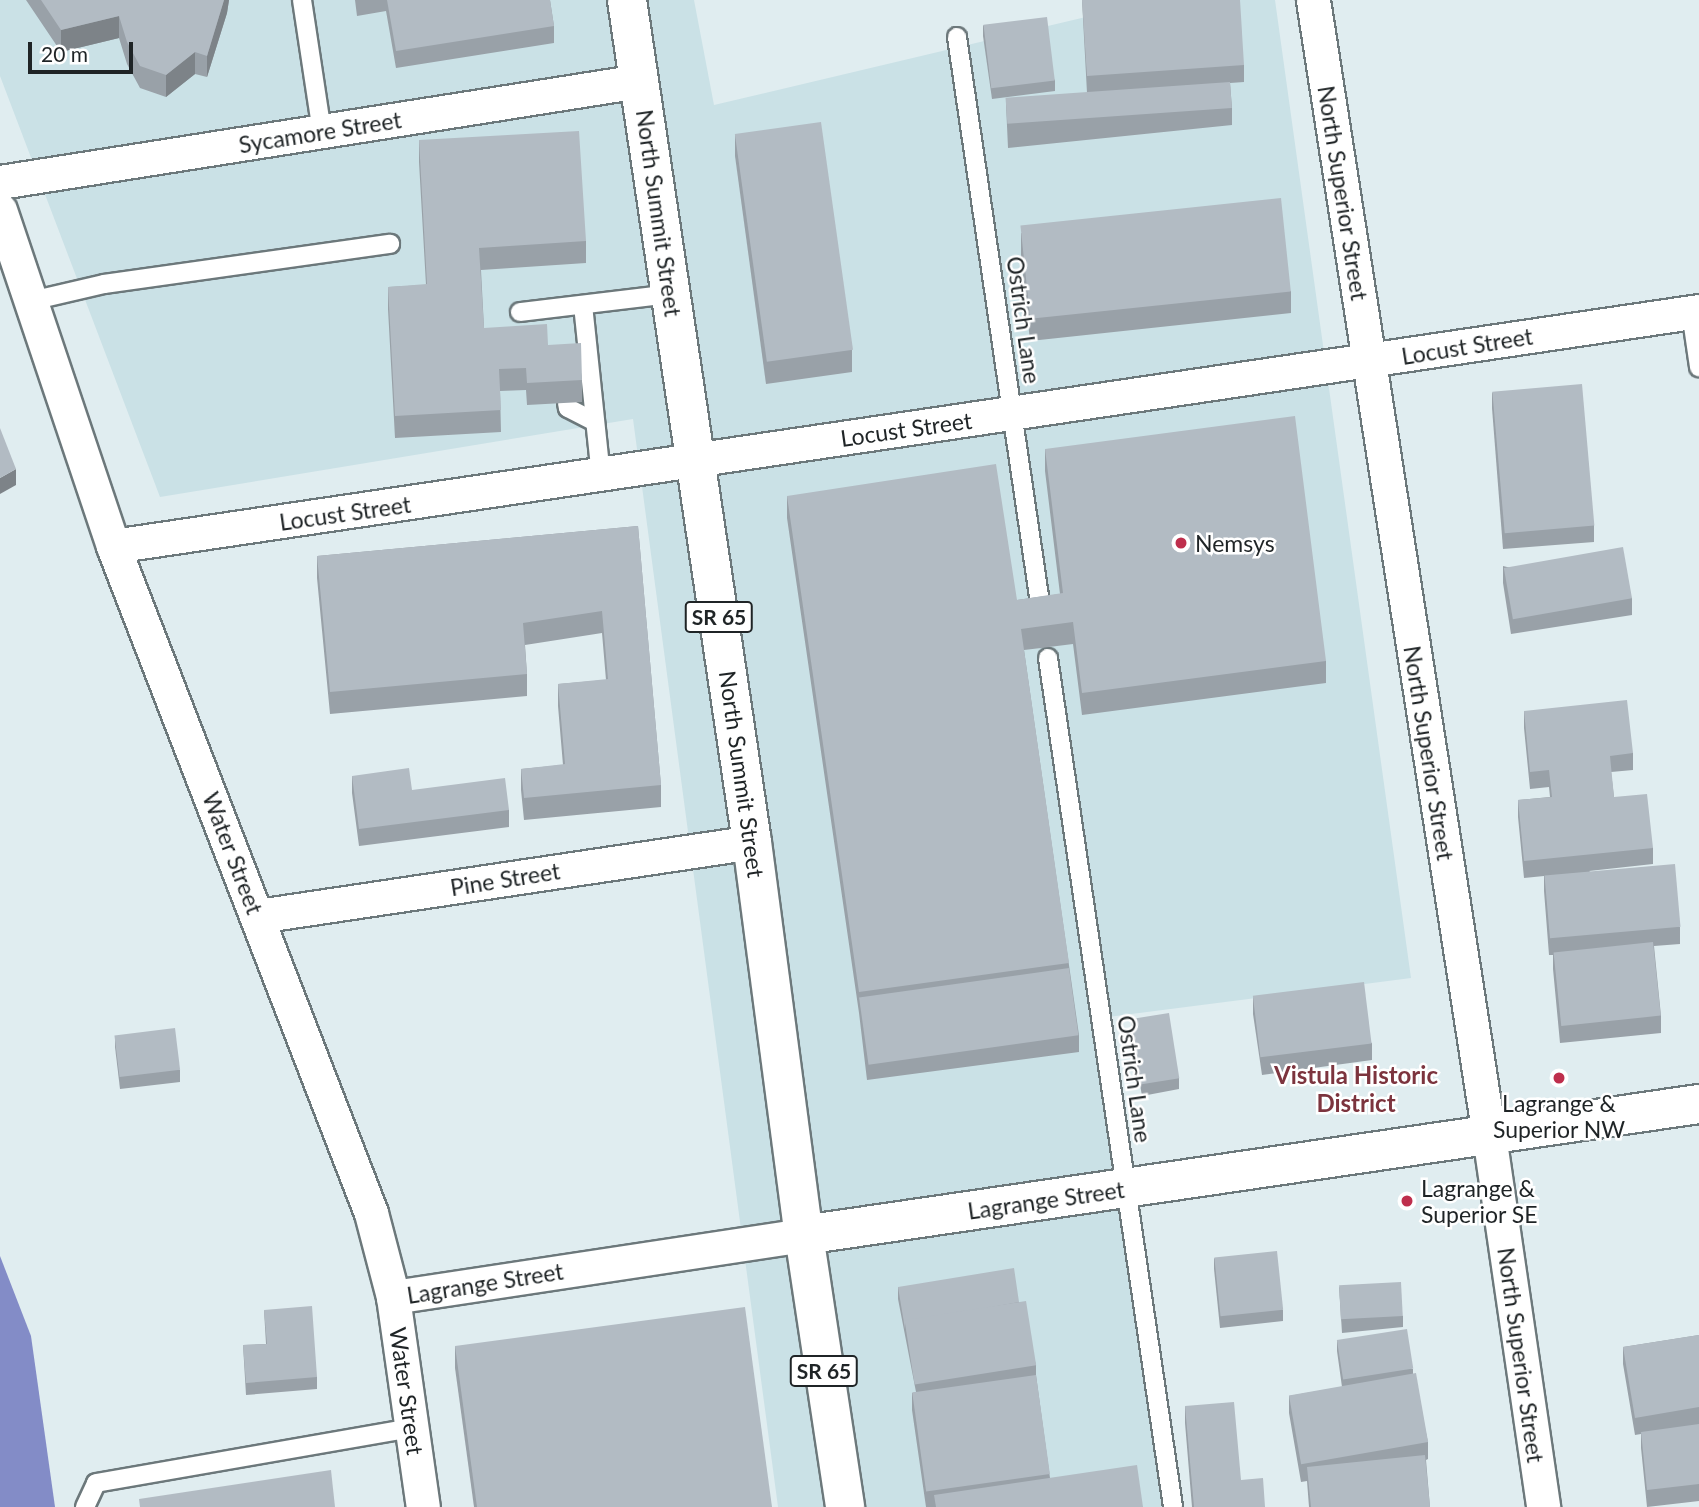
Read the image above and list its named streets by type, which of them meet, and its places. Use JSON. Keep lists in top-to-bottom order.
{
  "streets": {
    "main road": ["North Summit Street", "SR 65", "Lagrange Street"],
    "street": [
      "Sycamore Street",
      "North Superior Street",
      "Locust Street",
      "Water Street",
      "Pine Street"
    ],
    "lane": ["Ostrich Lane"]
  },
  "crossings": [
    ["Sycamore Street", "North Summit Street"],
    ["North Superior Street", "Locust Street"],
    ["North Superior Street", "Lagrange Street"],
    ["North Summit Street", "Locust Street"],
    ["North Summit Street", "Pine Street"],
    ["North Summit Street", "Lagrange Street"],
    ["Ostrich Lane", "Locust Street"],
    ["Ostrich Lane", "Lagrange Street"],
    ["Locust Street", "Water Street"],
    ["Water Street", "Pine Street"],
    ["Water Street", "Lagrange Street"]
  ],
  "districts": ["Vistula Historic District"],
  "places": ["Nemsys", "Lagrange & Superior NW", "Lagrange & Superior SE"],
  "scale_bar": "20 m"
}
